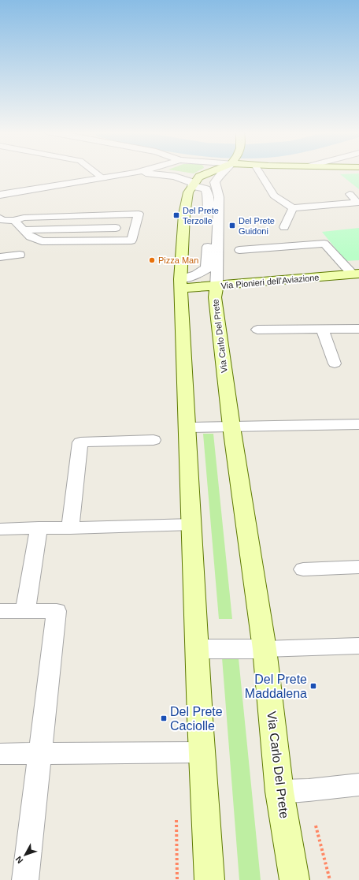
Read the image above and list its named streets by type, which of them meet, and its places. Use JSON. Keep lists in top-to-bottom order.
{
  "streets": {
    "main road": ["Via Pionieri dell'Aviazione", "Via Carlo Del Prete"]
  },
  "crossings": [
    ["Via Pionieri dell'Aviazione", "Via Carlo Del Prete"]
  ],
  "places": {
    "transit": [
      "Del Prete Terzolle",
      "Del Prete Guidoni",
      "Del Prete Maddalena",
      "Del Prete Caciolle"
    ],
    "other": ["Pizza Man"]
  },
  "north": "bottom left"
}
